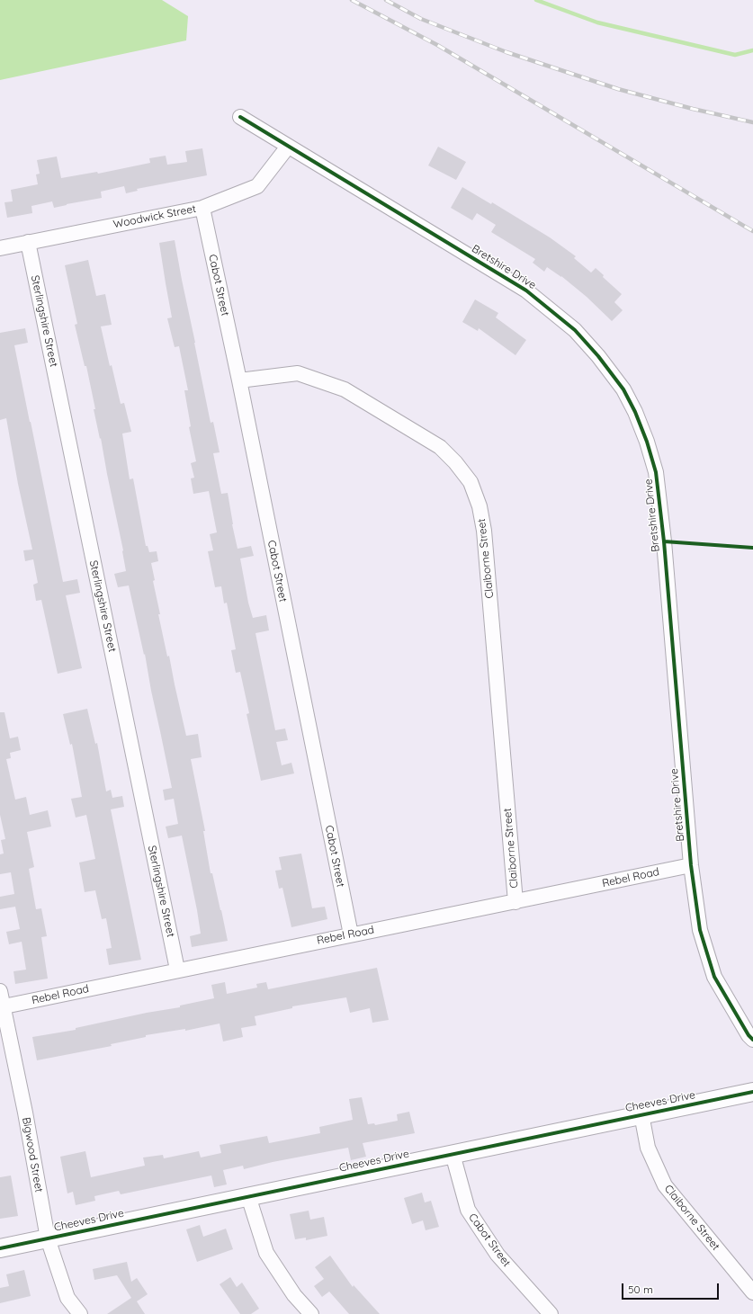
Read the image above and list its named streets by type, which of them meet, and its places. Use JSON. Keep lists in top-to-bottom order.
{
  "streets": {
    "street": [
      "Woodwick Street",
      "Bretshire Drive",
      "Cabot Street",
      "Sterlingshire Street",
      "Claiborne Street",
      "Rebel Road",
      "Cheeves Drive",
      "Bigwood Street"
    ]
  },
  "crossings": [
    ["Woodwick Street", "Bretshire Drive"],
    ["Woodwick Street", "Cabot Street"],
    ["Woodwick Street", "Sterlingshire Street"],
    ["Bretshire Drive", "Rebel Road"],
    ["Cabot Street", "Claiborne Street"],
    ["Cabot Street", "Rebel Road"],
    ["Cabot Street", "Cheeves Drive"],
    ["Sterlingshire Street", "Rebel Road"],
    ["Claiborne Street", "Rebel Road"],
    ["Claiborne Street", "Cheeves Drive"],
    ["Rebel Road", "Bigwood Street"],
    ["Cheeves Drive", "Bigwood Street"]
  ],
  "scale_bar": "50 m"
}
